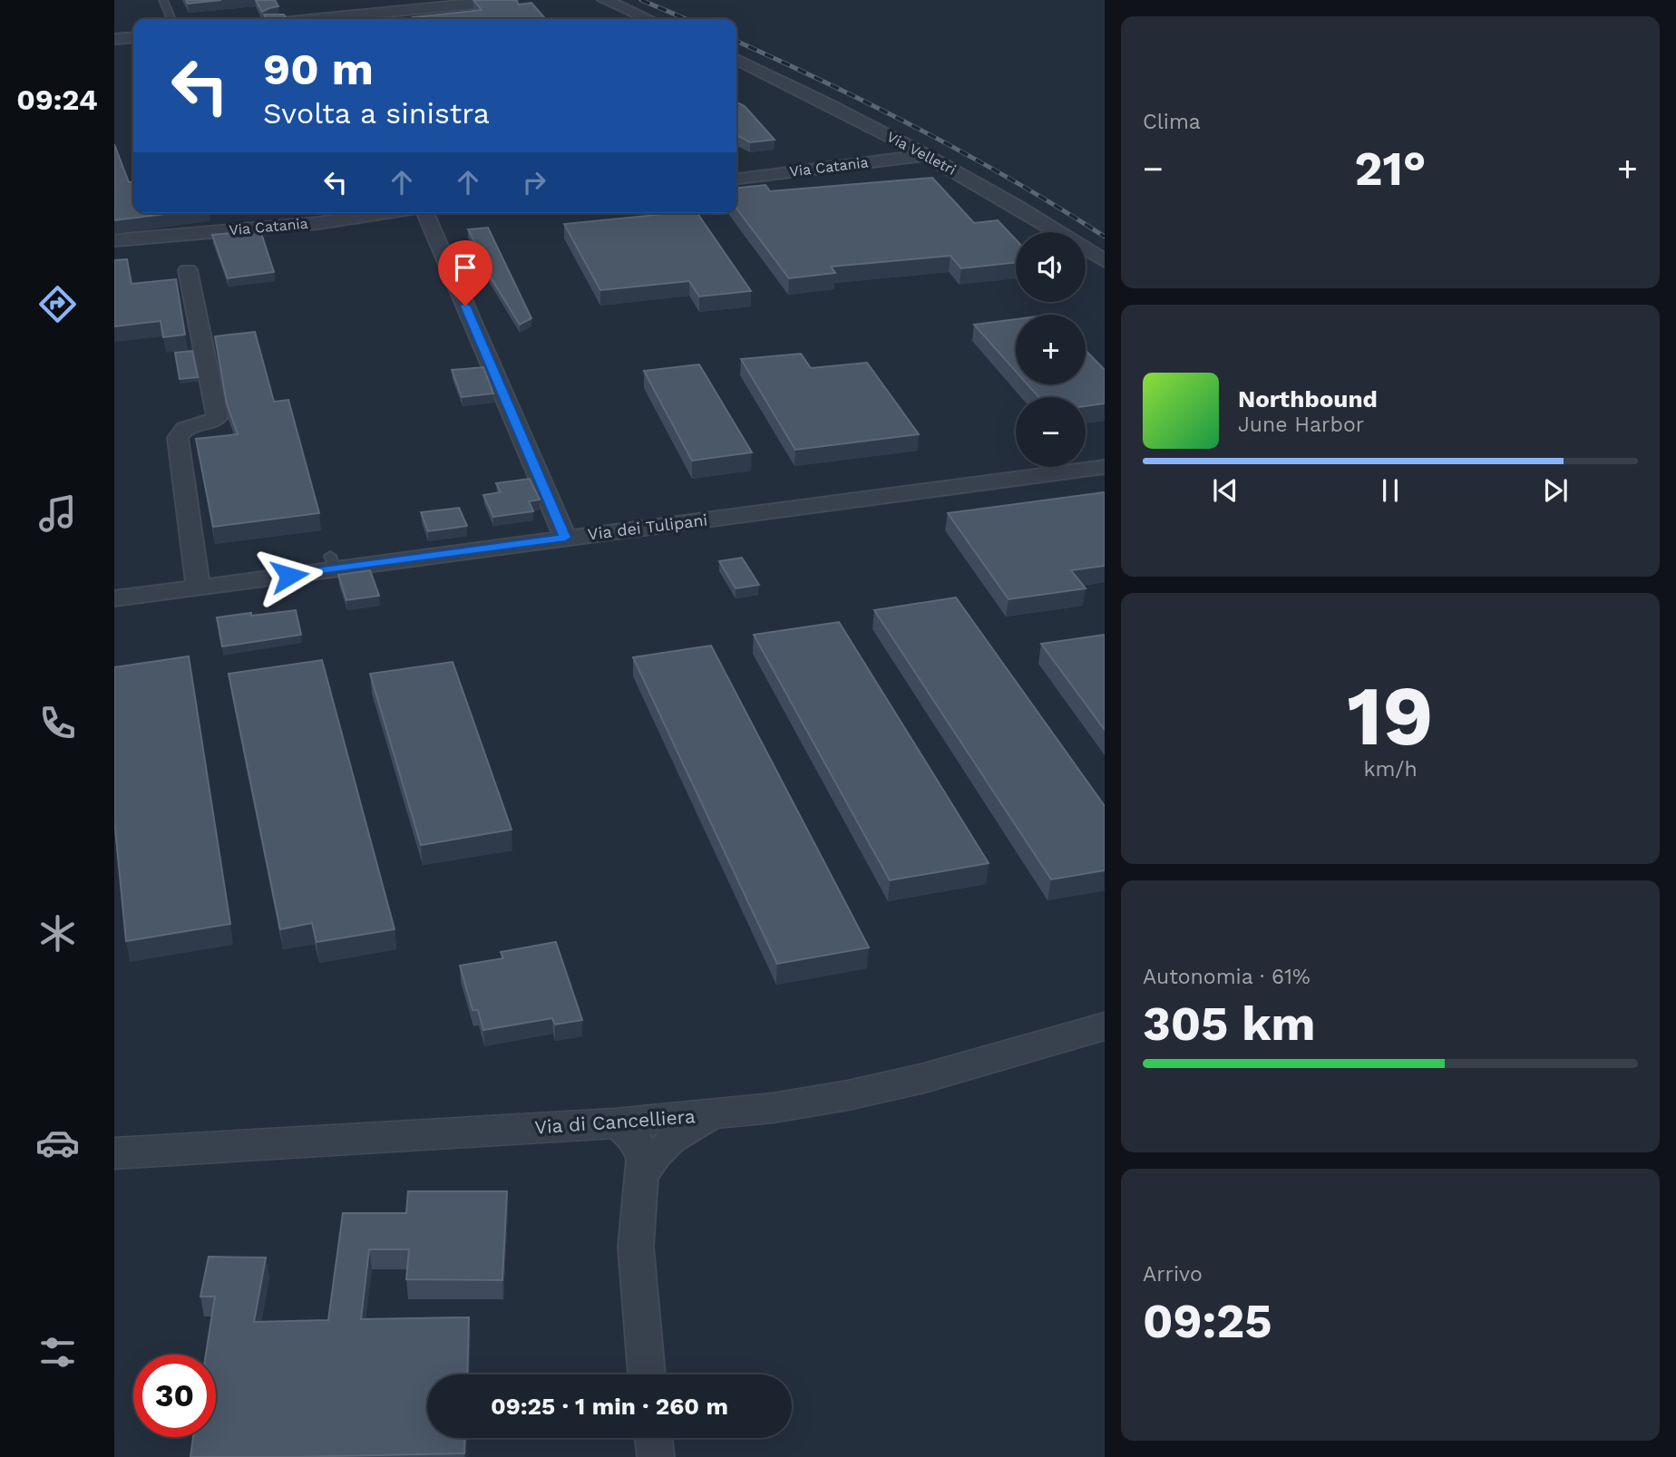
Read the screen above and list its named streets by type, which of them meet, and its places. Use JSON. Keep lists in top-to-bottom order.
{
  "streets": {
    "street": [
      "Via Velletri",
      "Via Catania",
      "Via dei Tulipani",
      "Via di Cancelliera"
    ]
  },
  "crossings": [
    ["Via Velletri", "Via Catania"]
  ],
  "page": {
    "tabs": "09:24",
    "tile": [
      "Clima",
      ["19", "km/h"],
      ["Autonomia · 61%", "305 km"],
      ["Arrivo", "09:25"]
    ],
    "turn": ["90 m", "Svolta a sinistra"],
    "heat": ["−", "21°", "+"],
    "map_buttons": ["+", "−"],
    "song": ["Northbound", "June Harbor"],
    "limit": "30",
    "trip": "09:25 · 1 min · 260 m"
  }
}
